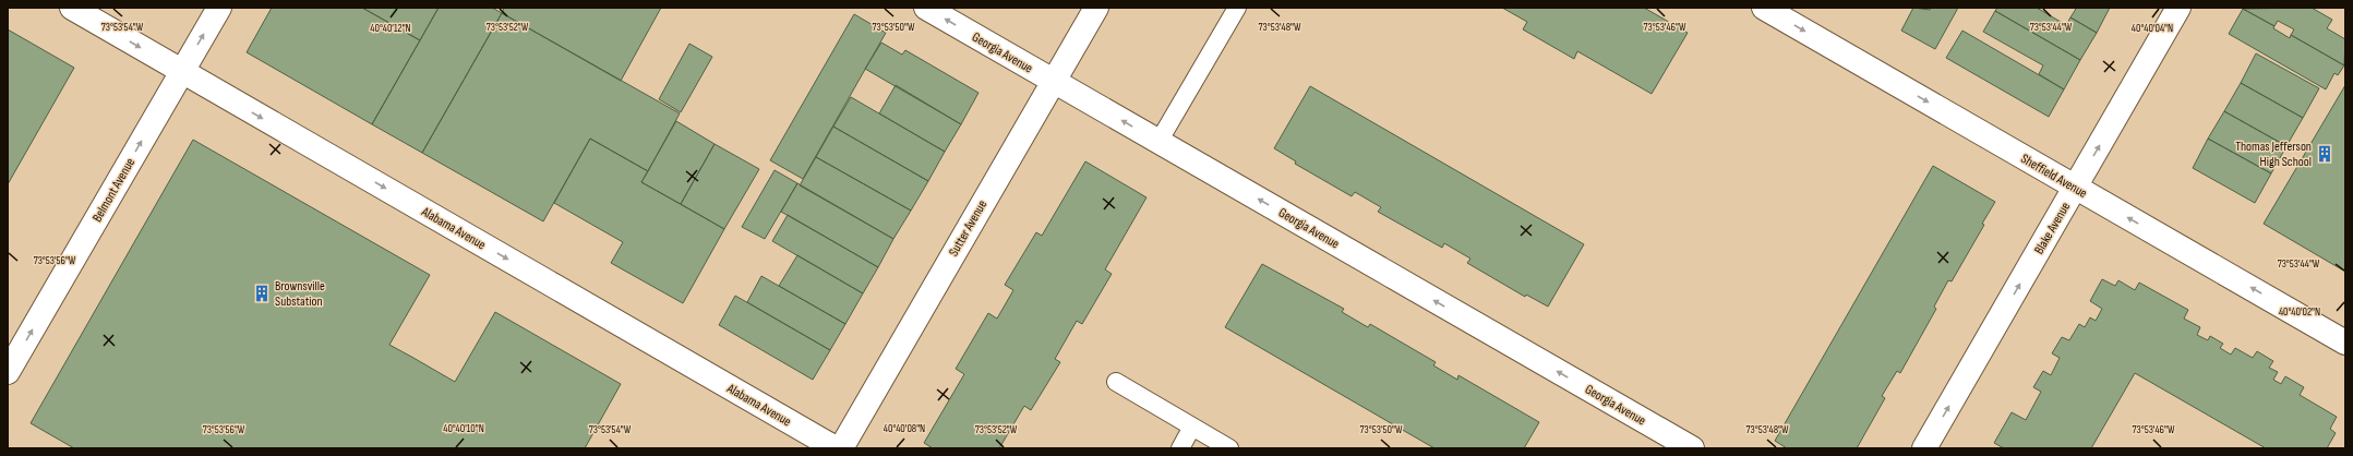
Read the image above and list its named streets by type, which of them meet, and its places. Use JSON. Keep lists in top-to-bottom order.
{
  "streets": {
    "street": [
      "Georgia Avenue",
      "Sheffield Avenue",
      "Belmont Avenue",
      "Alabama Avenue",
      "Sutter Avenue",
      "Blake Avenue"
    ]
  },
  "crossings": [
    ["Georgia Avenue", "Sutter Avenue"],
    ["Sheffield Avenue", "Blake Avenue"],
    ["Belmont Avenue", "Alabama Avenue"]
  ],
  "one_way": [
    "Georgia Avenue",
    "Belmont Avenue",
    "Alabama Avenue",
    "Blake Avenue"
  ],
  "places": {
    "building": ["Thomas Jefferson High School", "Brownsville Substation"]
  },
  "coordinates": [
    "73°53'54\"W",
    "73°53'50\"W",
    "73°53'52\"W",
    "73°53'48\"W",
    "73°53'46\"W",
    "73°53'44\"W",
    "40°40'12\"N",
    "40°40'04\"N",
    "73°53'56\"W",
    "40°40'02\"N",
    "40°40'10\"N",
    "40°40'08\"N"
  ]
}
